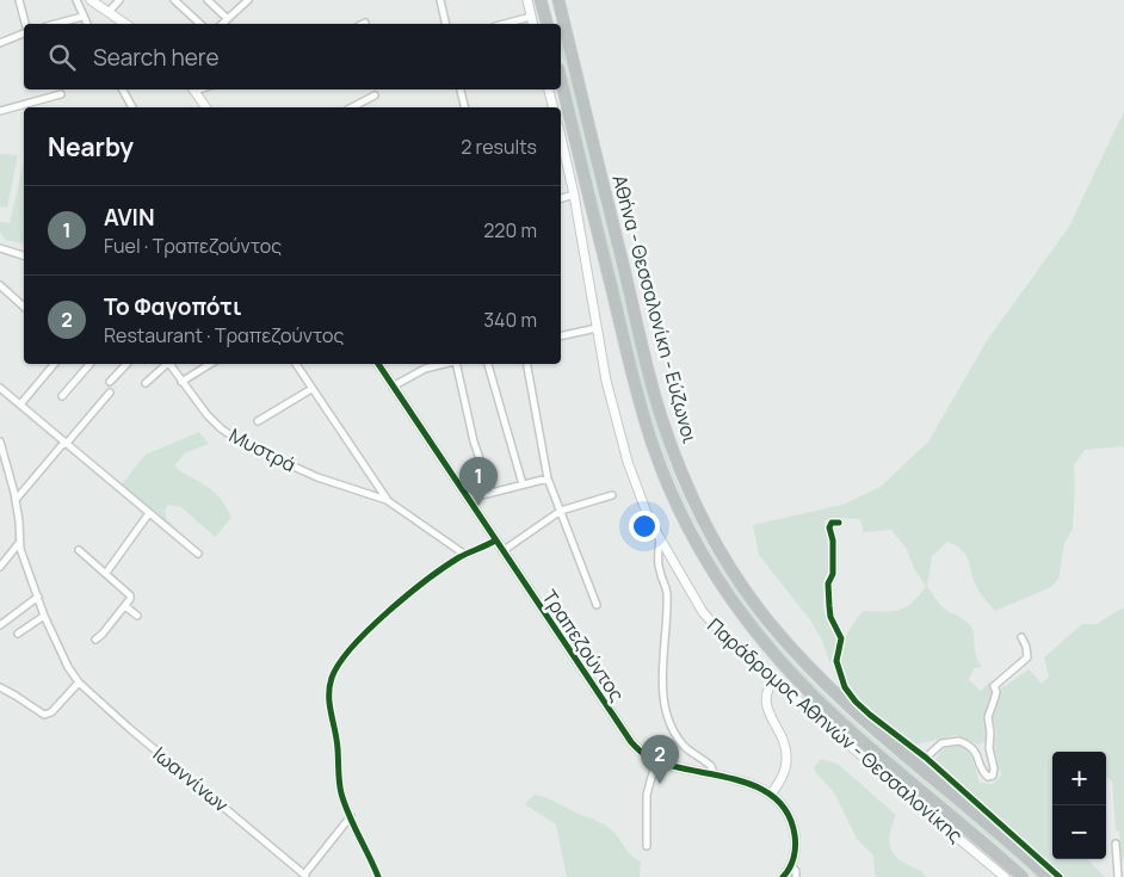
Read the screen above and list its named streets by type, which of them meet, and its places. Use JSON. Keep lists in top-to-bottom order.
{
  "streets": {
    "highway": ["Αθήνα - Θεσσαλονίκη - Εύζωνοι"],
    "main road": ["Τραπεζούντος", "Παράδρομος Αθηνών - Θεσσαλονίκης"],
    "street": ["Μυστρά", "Ιωαννίνων"]
  },
  "page": {
    "search": "Search here",
    "heading": ["Nearby", "2 results"],
    "list": [
      {
        "mark": "1",
        "name": "AVIN",
        "note": "Fuel · Τραπεζούντος",
        "value": "220 m"
      },
      {
        "mark": "2",
        "name": "Το Φαγοπότι",
        "note": "Restaurant · Τραπεζούντος",
        "value": "340 m"
      }
    ],
    "pins": ["1", "2"],
    "map_buttons": ["+", "−"]
  }
}
